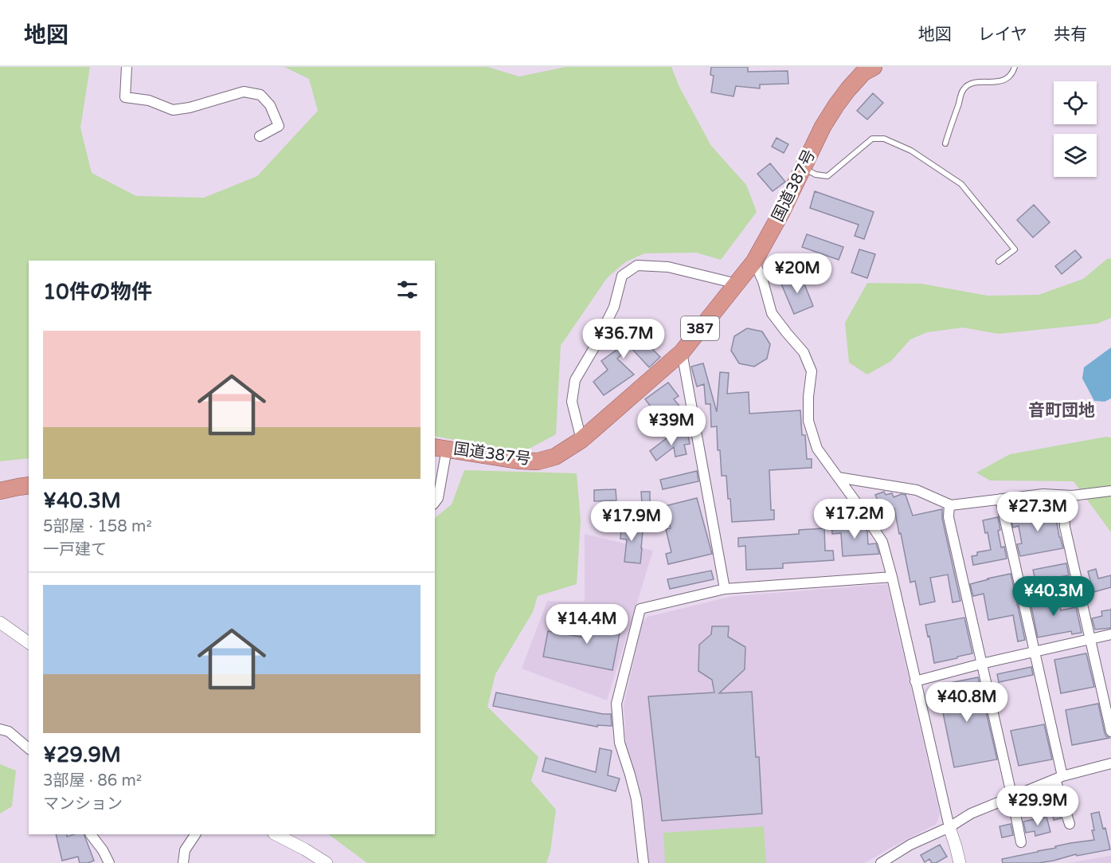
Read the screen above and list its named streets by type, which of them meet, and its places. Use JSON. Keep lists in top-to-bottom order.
{
  "streets": {
    "highway": ["国道387号", "387"]
  },
  "districts": ["音町団地"],
  "page": {
    "header": "地図",
    "nav": ["地図", "レイヤ", "共有"],
    "price": [
      "¥20M",
      "¥36.7M",
      "¥39M",
      "¥27.3M",
      "¥17.2M",
      "¥17.9M",
      "¥40.3M",
      "¥14.4M",
      "¥40.8M",
      "¥29.9M"
    ],
    "heading": "10件の物件",
    "list": [
      {
        "name": "¥40.3M",
        "note": "5部屋 · 158 m² · 一戸建て"
      },
      {
        "name": "¥29.9M",
        "note": "3部屋 · 86 m² · マンション"
      }
    ]
  }
}
